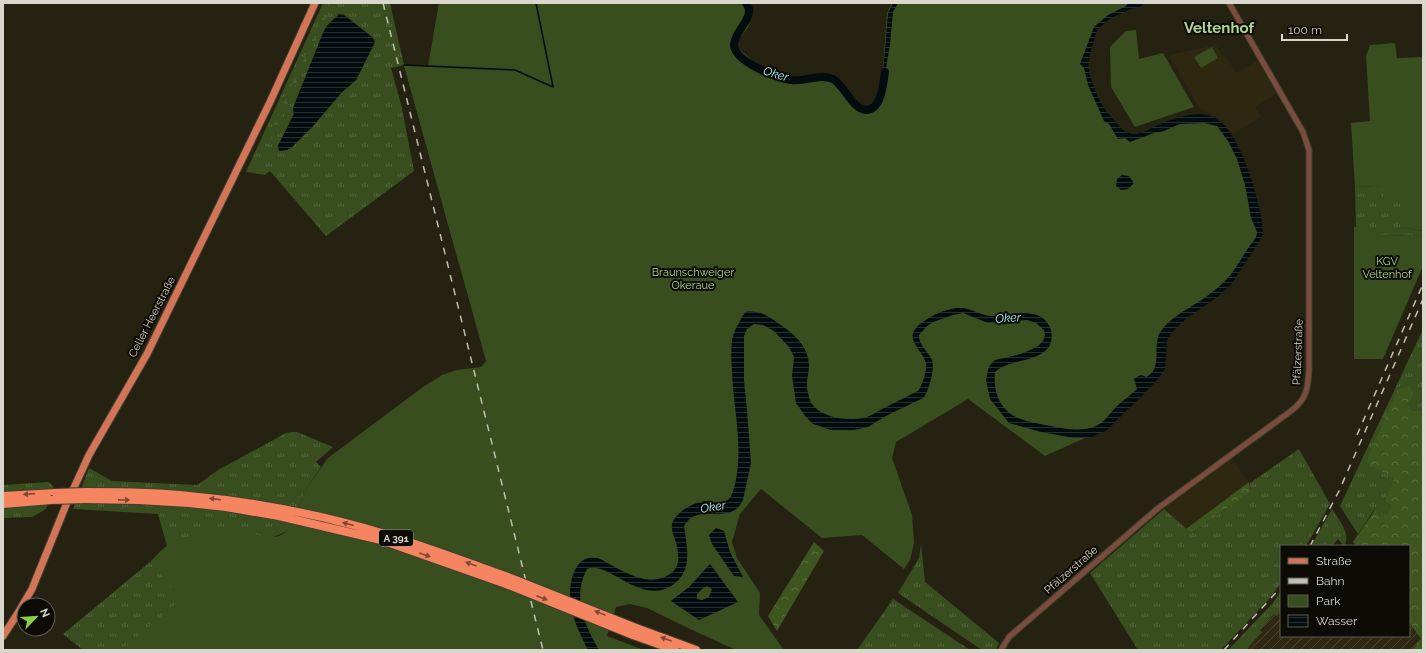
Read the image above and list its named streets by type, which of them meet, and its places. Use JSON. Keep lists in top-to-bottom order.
{
  "streets": {
    "highway": ["A 391"],
    "main road": ["Celler Heerstraße"],
    "street": ["Pfälzerstraße"]
  },
  "districts": ["Veltenhof"],
  "water": ["Oker"],
  "parks": ["KGV Veltenhof", "Braunschweiger Okeraue"],
  "legend": [
    "Straße",
    "Bahn",
    "Park",
    "Wasser"
  ],
  "scale_bar": "100 m",
  "north": "top right"
}
